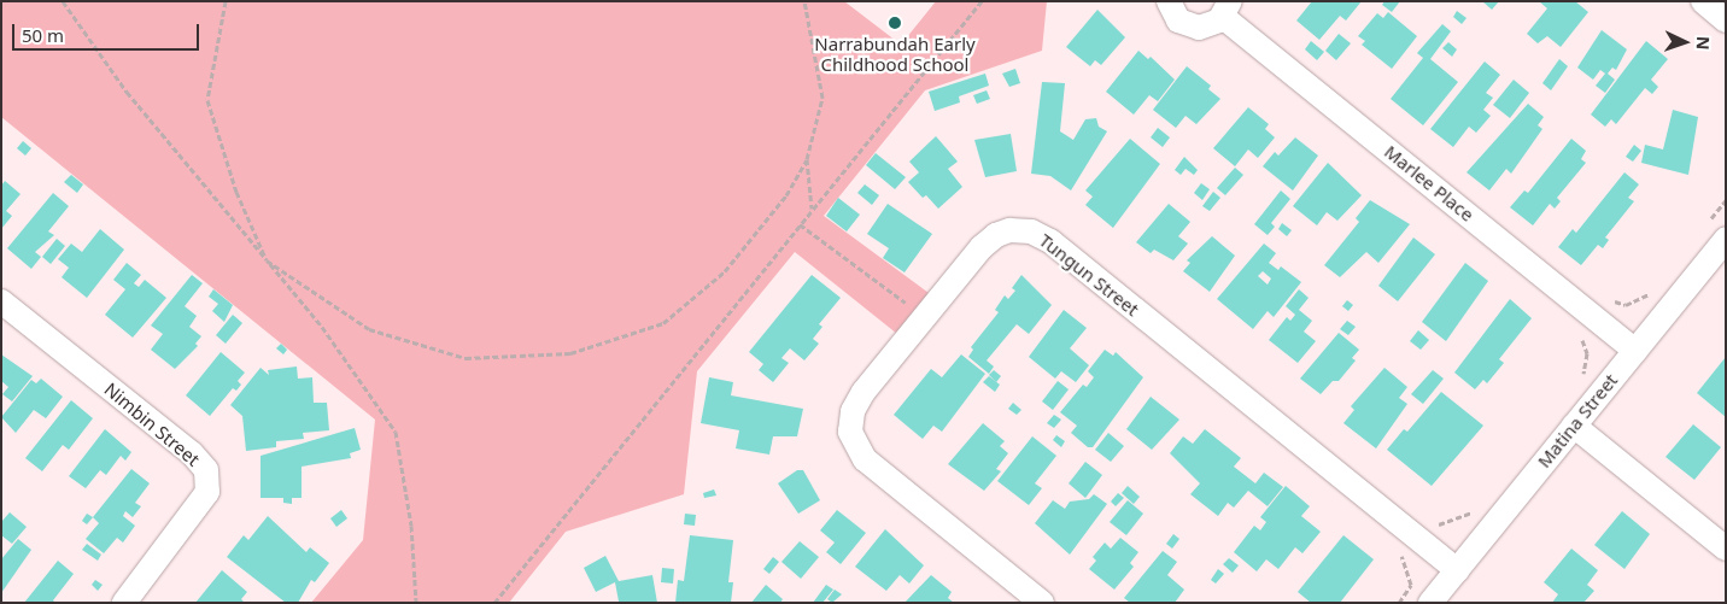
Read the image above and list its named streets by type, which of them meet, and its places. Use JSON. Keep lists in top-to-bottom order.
{
  "streets": {
    "street": [
      "Marlee Place",
      "Tungun Street",
      "Matina Street",
      "Nimbin Street"
    ]
  },
  "crossings": [
    ["Marlee Place", "Matina Street"],
    ["Tungun Street", "Matina Street"]
  ],
  "places": ["Narrabundah Early Childhood School"],
  "scale_bar": "50 m",
  "north": "right"
}
